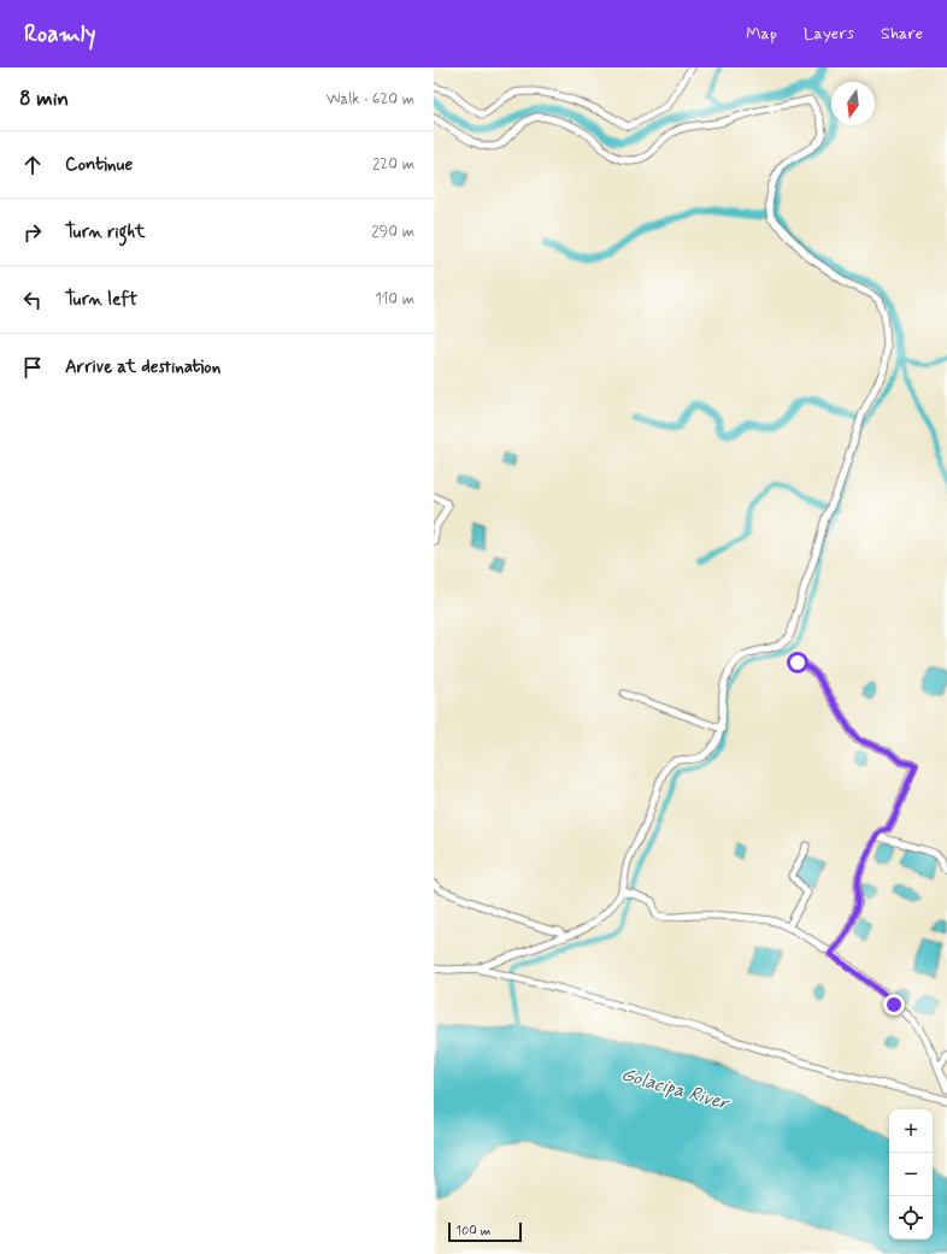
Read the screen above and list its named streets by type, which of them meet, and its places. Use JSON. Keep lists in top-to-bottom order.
{
  "water": ["Golacipa River"],
  "scale_bar": "100 m",
  "north": "bottom",
  "page": {
    "header": "Roamly",
    "nav": ["Map", "Layers", "Share"],
    "heading": ["8 min", "Walk · 620 m"],
    "list": [
      ["Continue", "220 m"],
      ["Turn right", "290 m"],
      ["Turn left", "110 m"],
      "Arrive at destination"
    ],
    "map_buttons": ["+", "−"],
    "scale": "100 m"
  }
}
